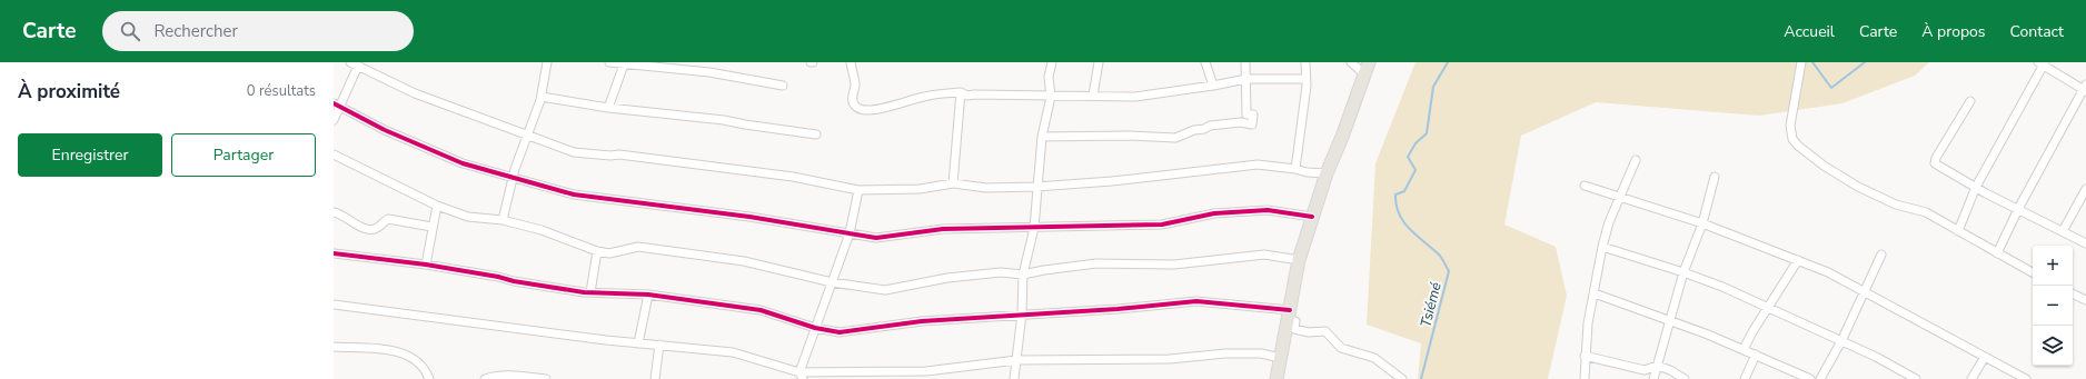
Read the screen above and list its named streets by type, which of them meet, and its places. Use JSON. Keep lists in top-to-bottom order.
{
  "water": ["Tsiémé"],
  "page": {
    "header": "Carte",
    "search": "Rechercher",
    "nav": [
      "Accueil",
      "Carte",
      "À propos",
      "Contact"
    ],
    "heading": ["À proximité", "0 résultats"],
    "buttons": ["Enregistrer", "Partager"],
    "map_buttons": ["+", "−"]
  }
}
